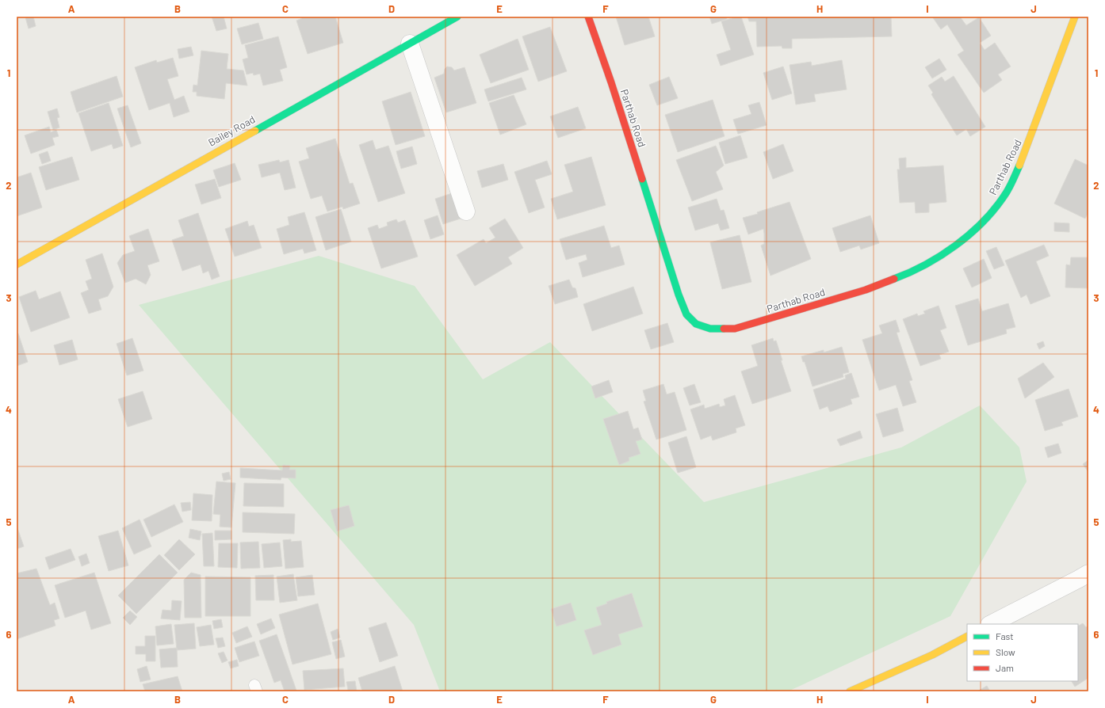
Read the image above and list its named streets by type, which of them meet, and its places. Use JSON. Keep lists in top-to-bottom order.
{
  "streets": {
    "street": ["Parthab Road", "Bailey Road"]
  },
  "legend": ["Fast", "Slow", "Jam"],
  "grid": {
    "columns": [
      "A",
      "B",
      "C",
      "D",
      "E",
      "F",
      "G",
      "H",
      "I",
      "J"
    ],
    "rows": [
      "1",
      "2",
      "3",
      "4",
      "5",
      "6"
    ]
  }
}
